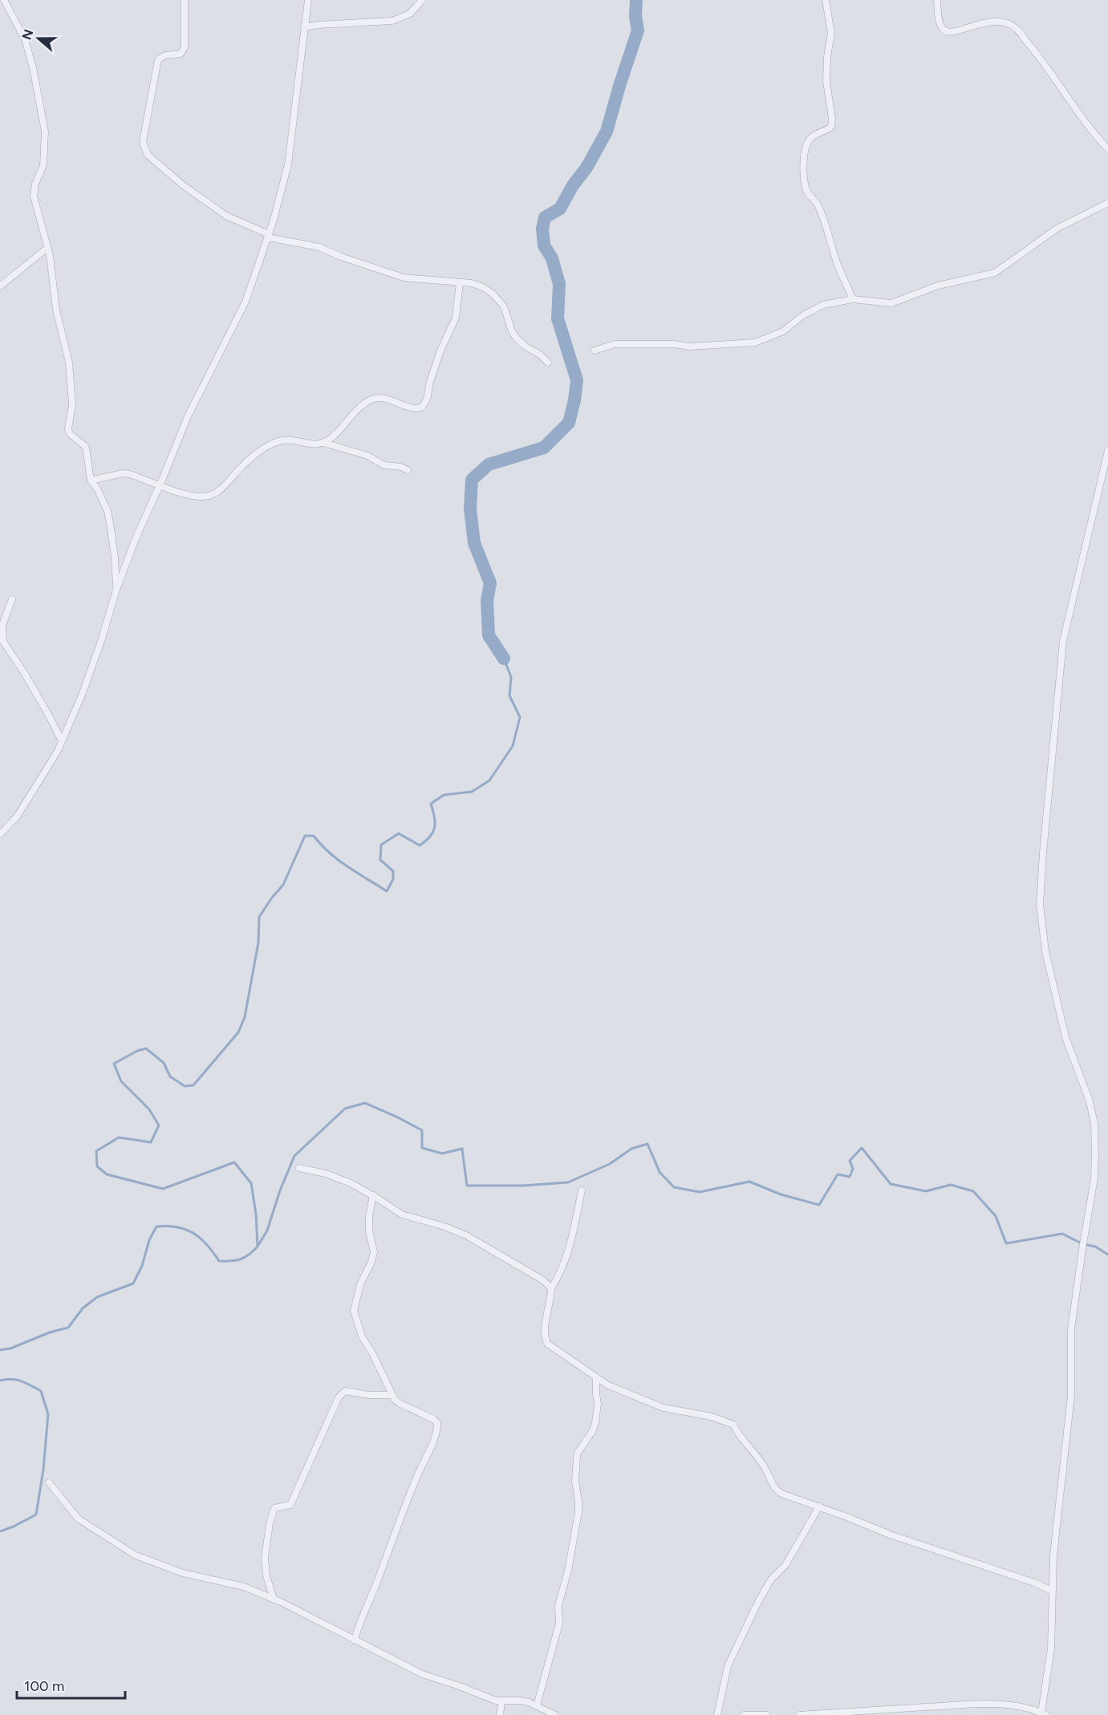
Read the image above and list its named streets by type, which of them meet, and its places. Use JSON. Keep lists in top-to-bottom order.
{
  "scale_bar": "100 m",
  "north": "left"
}
